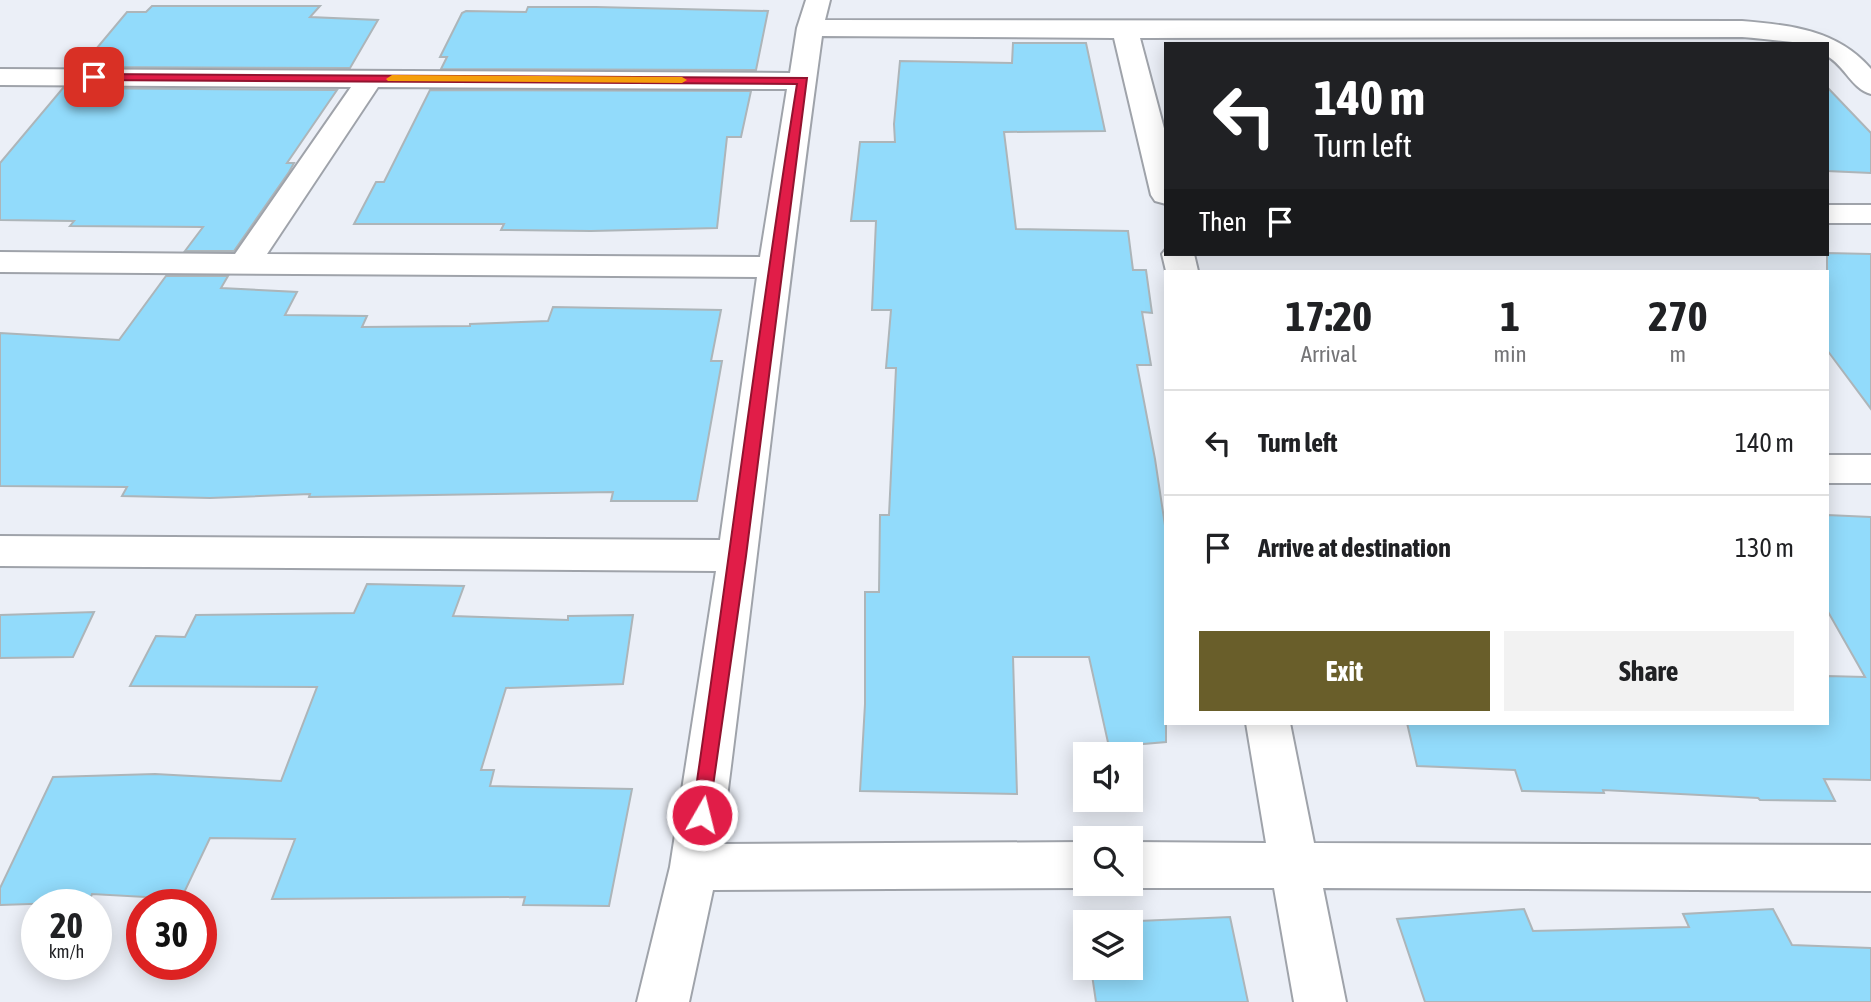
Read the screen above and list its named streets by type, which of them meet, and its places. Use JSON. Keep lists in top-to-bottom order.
{
  "page": {
    "turn": ["140 m", "Turn left"],
    "then": "Then",
    "eta": [
      "17:20",
      "Arrival",
      "1",
      "min",
      "270",
      "m"
    ],
    "list": [
      {
        "name": "Turn left",
        "value": "140 m"
      },
      {
        "name": "Arrive at destination",
        "value": "130 m"
      }
    ],
    "buttons": ["Exit", "Share"],
    "speed": "20 km/h",
    "limit": "30"
  }
}
